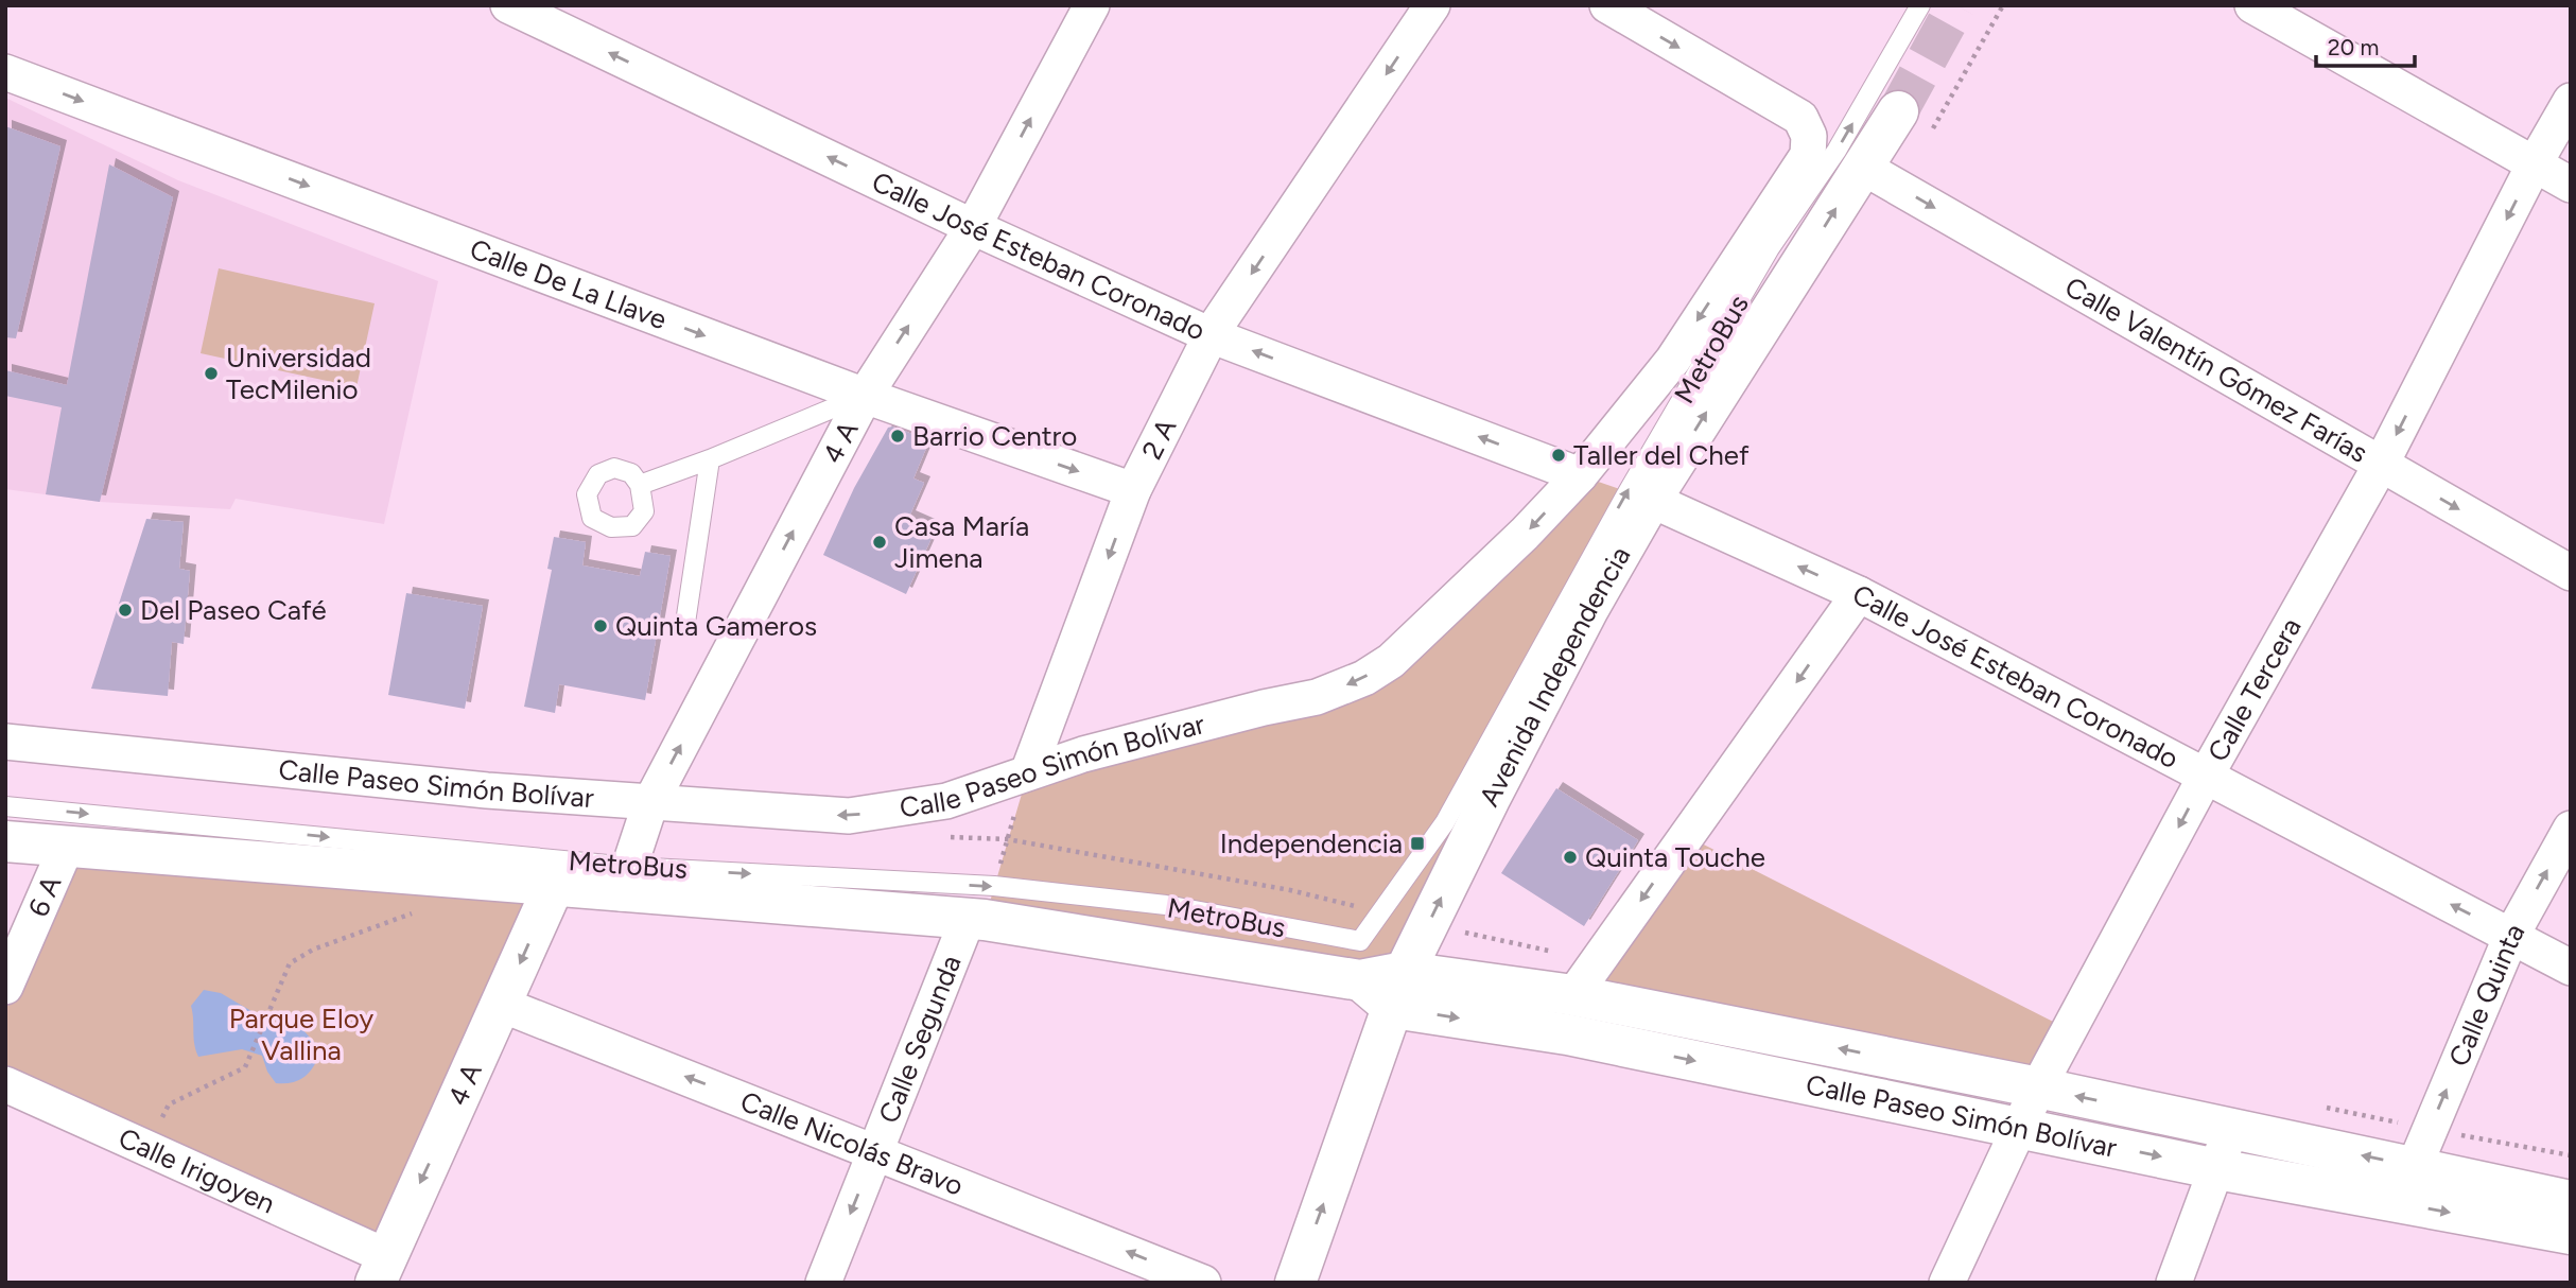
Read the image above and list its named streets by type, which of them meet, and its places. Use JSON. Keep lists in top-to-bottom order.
{
  "streets": {
    "main road": ["4 A", "Avenida Independencia", "Calle Paseo Simón Bolívar"],
    "street": [
      "Calle José Esteban Coronado",
      "Calle De La Llave",
      "Calle Valentín Gómez Farías",
      "2 A",
      "Calle Tercera",
      "6 A",
      "Calle Quinta",
      "Calle Segunda",
      "Calle Nicolás Bravo",
      "Calle Irigoyen"
    ],
    "lane": ["MetroBus"]
  },
  "crossings": [
    ["Calle José Esteban Coronado", "2 A"],
    ["Calle José Esteban Coronado", "4 A"],
    ["Calle José Esteban Coronado", "Avenida Independencia"],
    ["Calle José Esteban Coronado", "Calle Tercera"],
    ["Calle José Esteban Coronado", "Calle Paseo Simón Bolívar"],
    ["Calle José Esteban Coronado", "Calle Quinta"],
    ["Calle De La Llave", "2 A"],
    ["Calle De La Llave", "4 A"],
    ["MetroBus", "4 A"],
    ["Calle Valentín Gómez Farías", "Avenida Independencia"],
    ["Calle Valentín Gómez Farías", "Calle Tercera"],
    ["2 A", "Calle Paseo Simón Bolívar"],
    ["4 A", "Calle Paseo Simón Bolívar"],
    ["4 A", "Calle Nicolás Bravo"],
    ["4 A", "Calle Irigoyen"],
    ["Avenida Independencia", "Calle Paseo Simón Bolívar"],
    ["Calle Tercera", "Calle Paseo Simón Bolívar"],
    ["Calle Paseo Simón Bolívar", "Calle Quinta"],
    ["Calle Segunda", "Calle Nicolás Bravo"]
  ],
  "one_way": [
    "Calle José Esteban Coronado",
    "Calle De La Llave",
    "MetroBus",
    "Calle Valentín Gómez Farías",
    "2 A",
    "Avenida Independencia",
    "Calle Tercera",
    "Calle Quinta",
    "Calle Segunda",
    "Calle Nicolás Bravo"
  ],
  "parks": ["Parque Eloy Vallina"],
  "places": {
    "other": [
      "Universidad TecMilenio",
      "Barrio Centro",
      "Taller del Chef",
      "Casa María Jimena",
      "Del Paseo Café",
      "Quinta Gameros",
      "Quinta Touche"
    ],
    "transit": ["Independencia"]
  },
  "scale_bar": "20 m"
}
